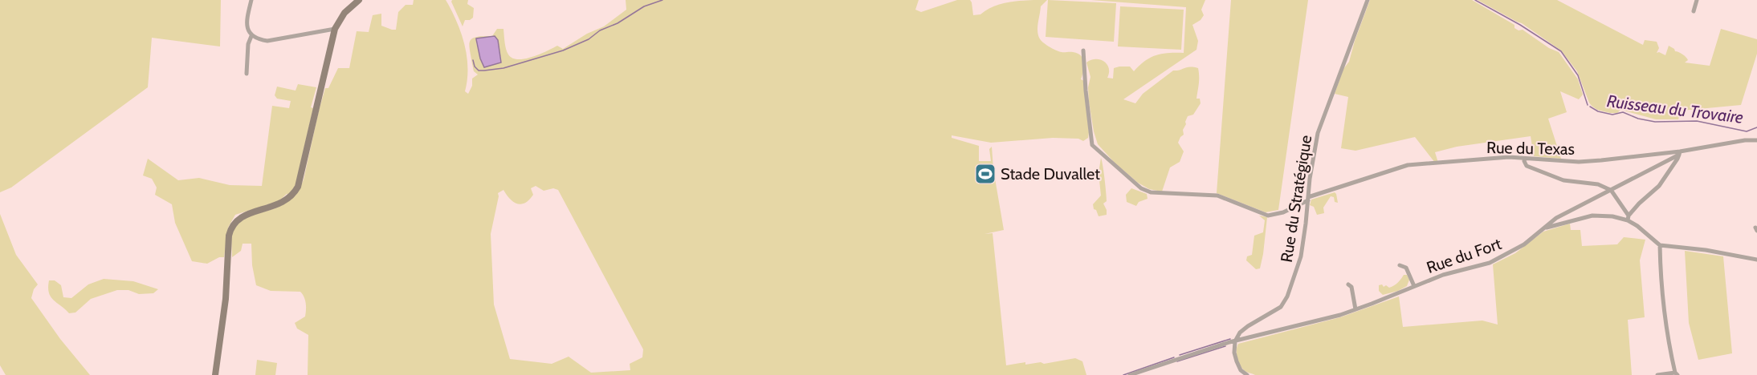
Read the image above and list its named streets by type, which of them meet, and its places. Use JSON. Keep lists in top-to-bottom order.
{
  "streets": {
    "street": ["Rue du Texas", "Rue du Stratégique", "Rue du Fort"]
  },
  "crossings": [
    ["Rue du Texas", "Rue du Stratégique"],
    ["Rue du Texas", "Rue du Fort"],
    ["Rue du Stratégique", "Rue du Fort"]
  ],
  "water": ["Ruisseau du Trovaire"],
  "places": {
    "sports": ["Stade Duvallet"]
  }
}
